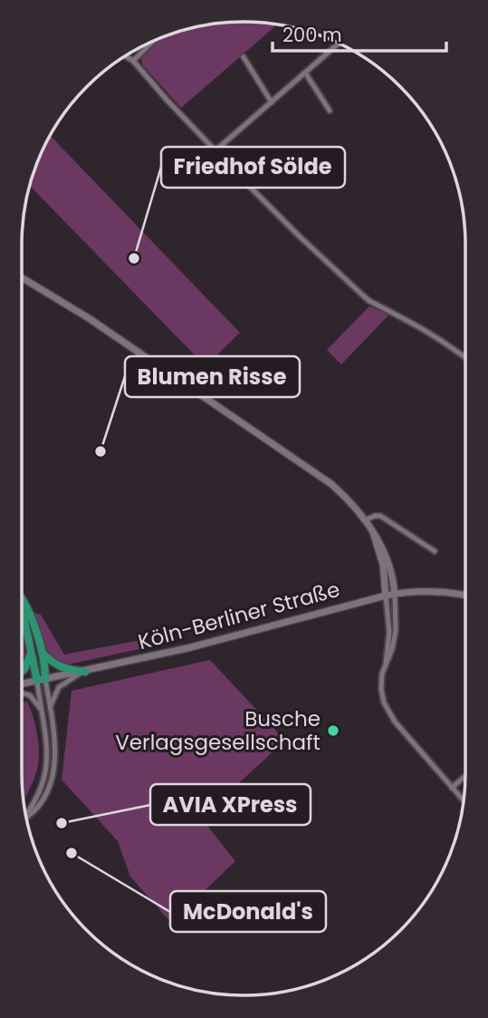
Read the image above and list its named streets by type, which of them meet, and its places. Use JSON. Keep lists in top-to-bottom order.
{
  "streets": {
    "main road": ["Köln-Berliner Straße"]
  },
  "places": [
    "Friedhof Sölde",
    "Blumen Risse",
    "Busche Verlagsgesellschaft",
    "AVIA XPress",
    "McDonald's"
  ],
  "scale_bar": "200 m"
}
